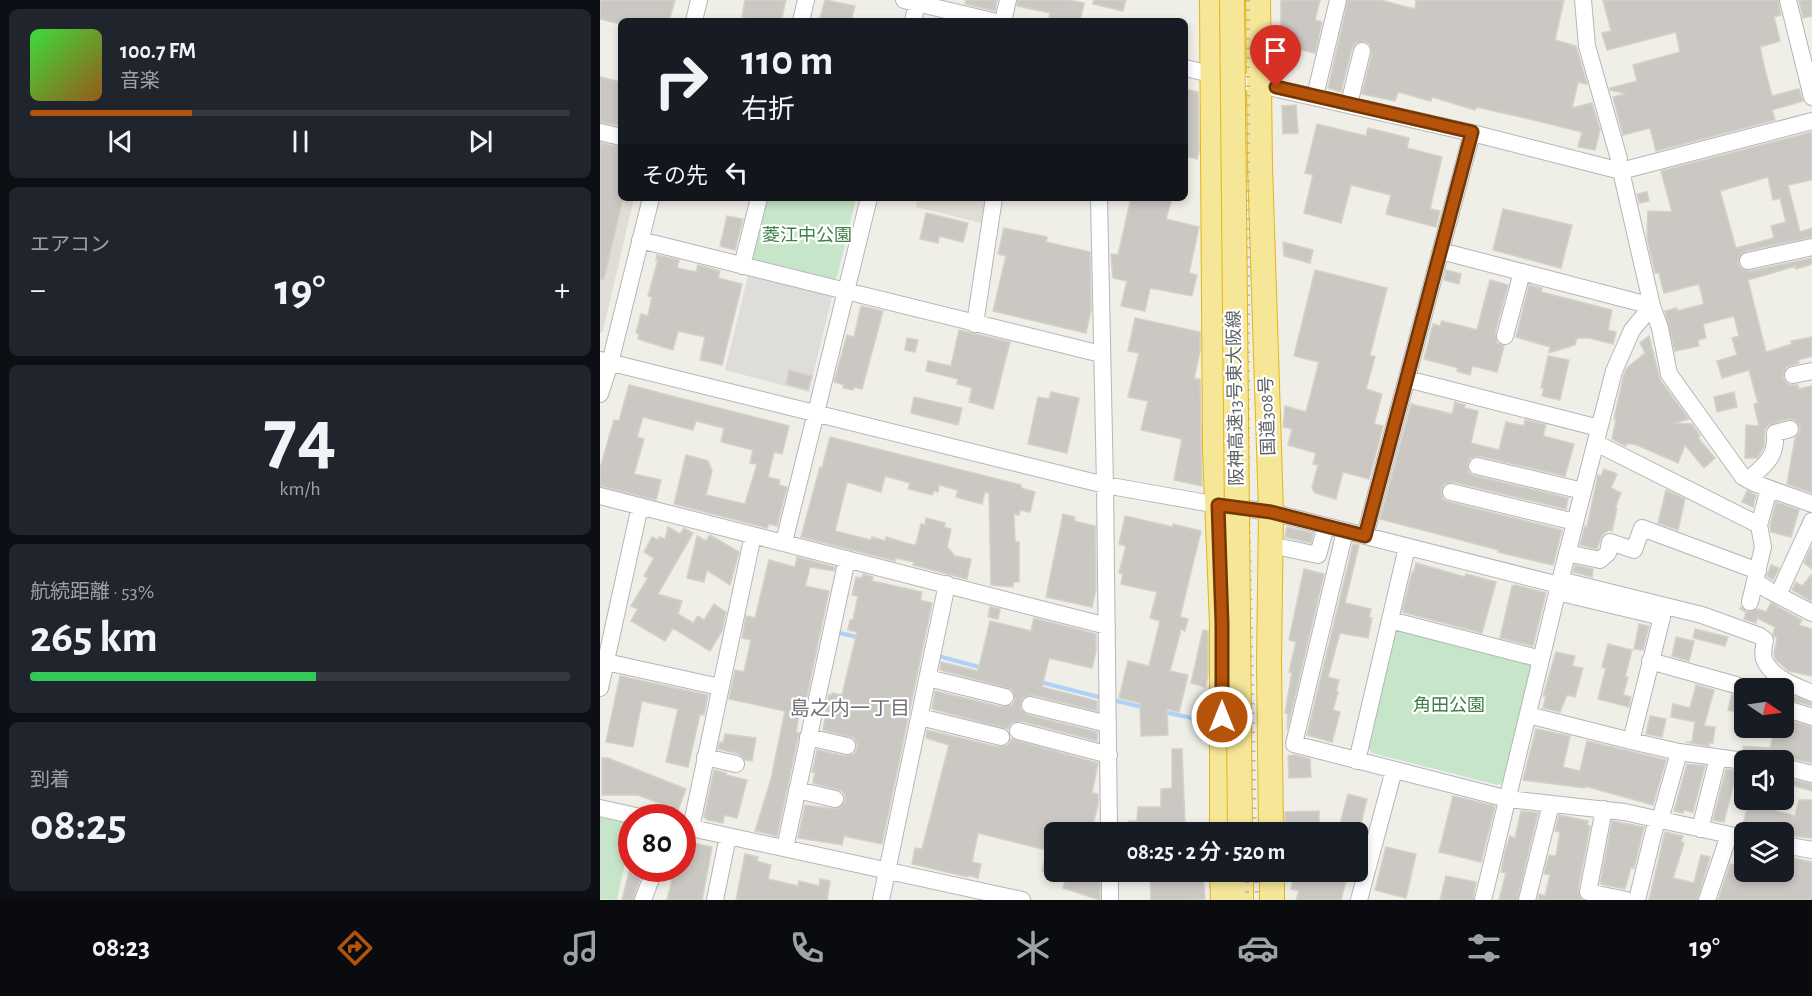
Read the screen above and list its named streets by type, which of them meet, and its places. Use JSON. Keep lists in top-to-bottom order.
{
  "streets": {
    "highway": ["阪神高速13号東大阪線", "国道308号"]
  },
  "districts": ["島之内一丁目"],
  "parks": ["菱江中公園", "角田公園"],
  "north": "right",
  "page": {
    "turn": ["110 m", "右折"],
    "song": ["100.7 FM", "音楽"],
    "then": "その先",
    "tile": [
      "エアコン",
      ["74", "km/h"],
      ["航続距離 · 53%", "265 km"],
      ["到着", "08:25"]
    ],
    "heat": ["−", "19°", "+"],
    "limit": "80",
    "trip": "08:25 · 2 分 · 520 m",
    "tabs": ["08:23", "19°"]
  }
}
